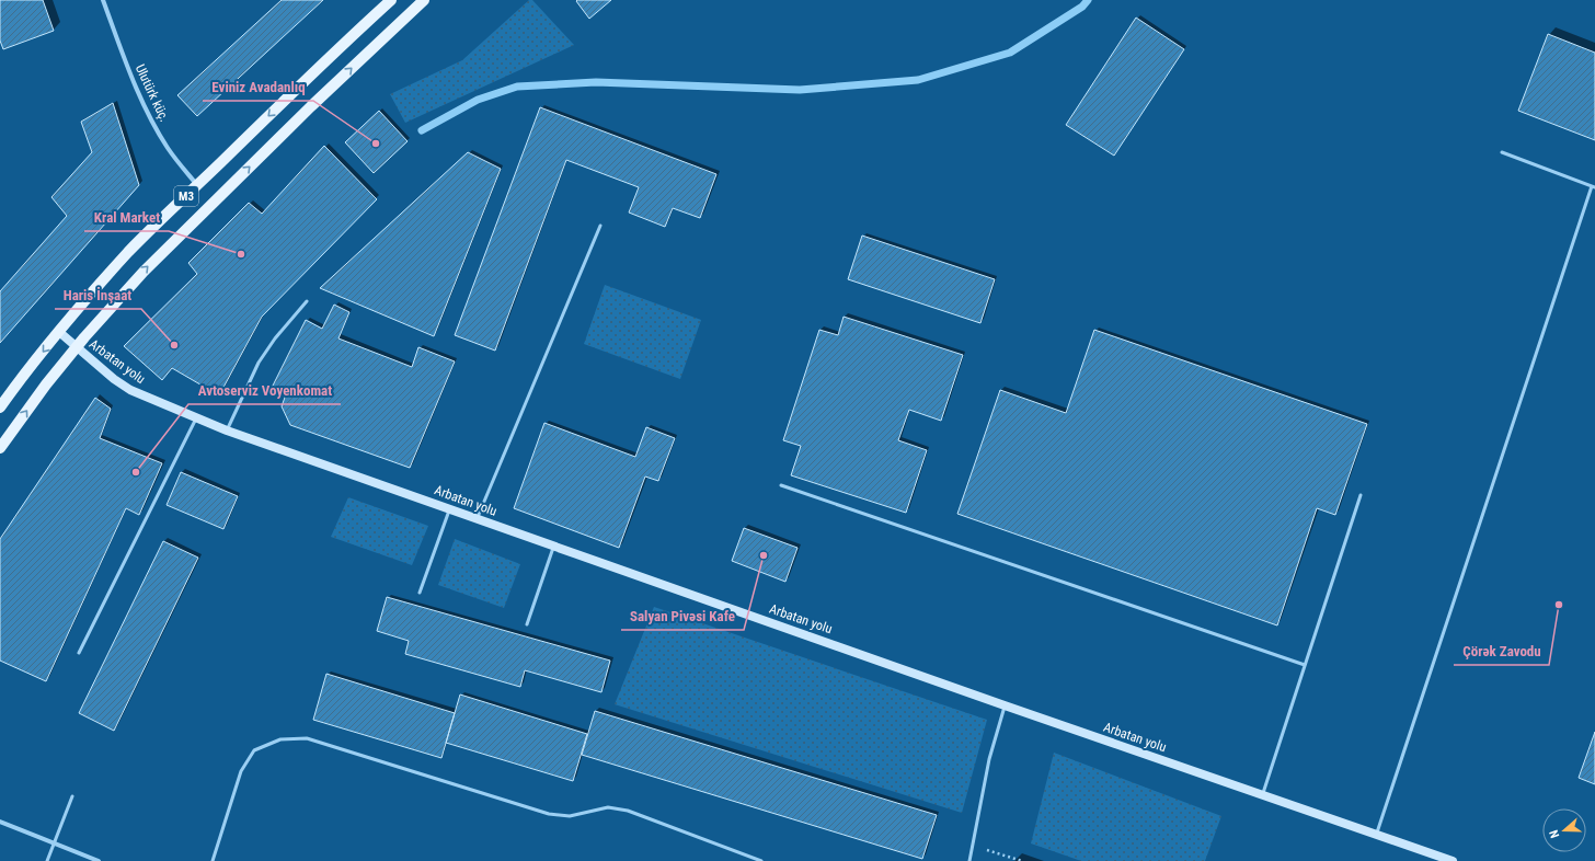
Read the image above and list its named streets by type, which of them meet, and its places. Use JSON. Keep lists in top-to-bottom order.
{
  "streets": {
    "main road": ["M3", "Arbatan yolu"],
    "street": ["Ulutürk küç."]
  },
  "crossings": [
    ["Ulutürk küç.", "M3"],
    ["M3", "Arbatan yolu"]
  ],
  "places": [
    "Eviniz Avadanlıq",
    "Kral Market",
    "Haris İnşaat",
    "Avtoserviz Voyenkomat",
    "Salyan Pivəsi Kafe",
    "Çörək Zavodu"
  ],
  "north": "left"
}
